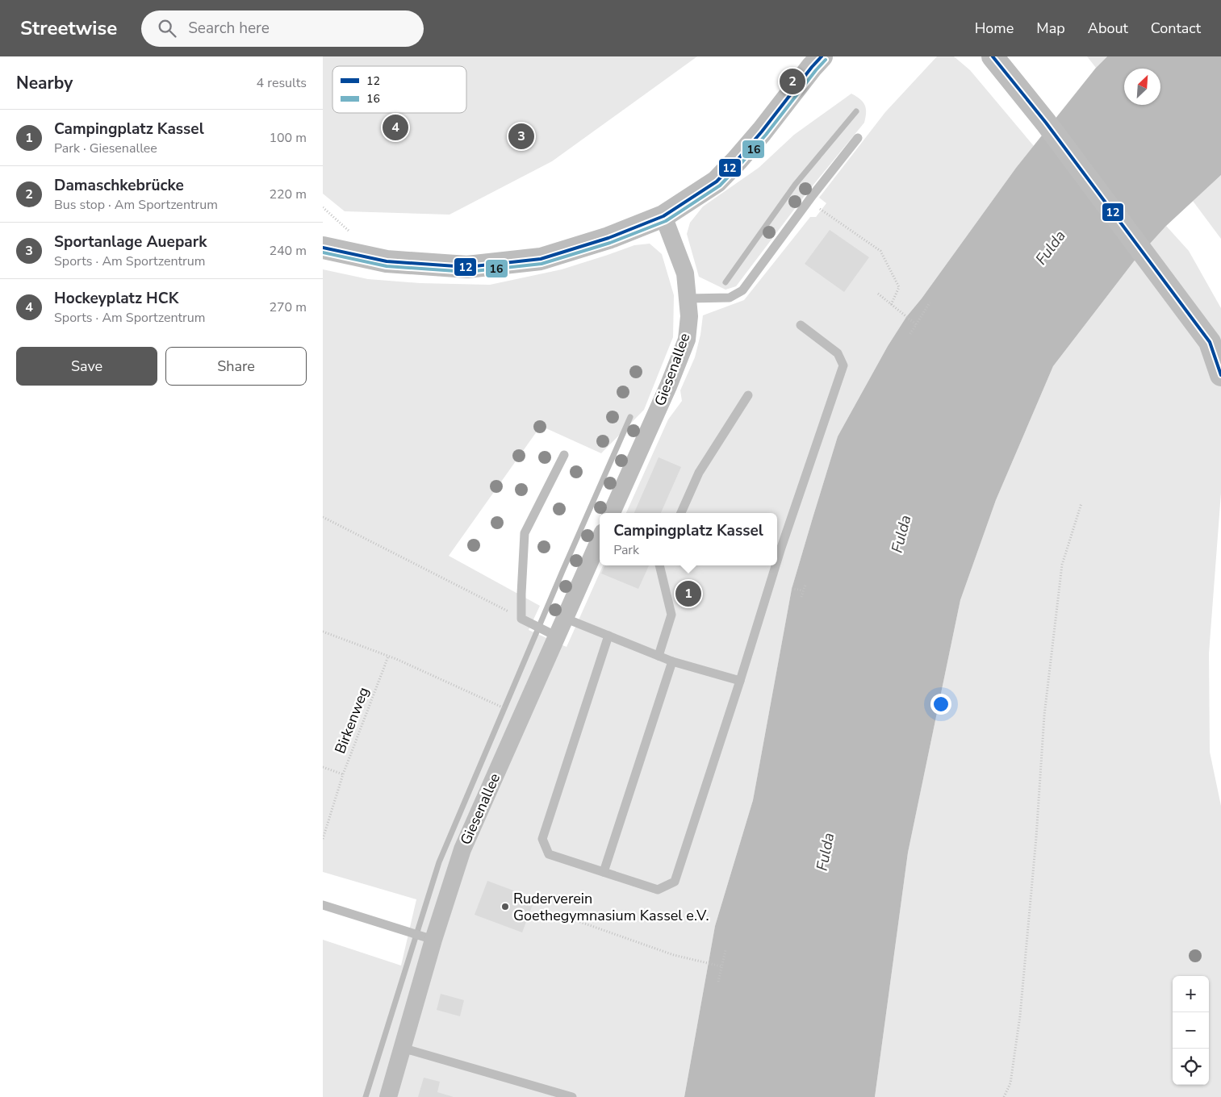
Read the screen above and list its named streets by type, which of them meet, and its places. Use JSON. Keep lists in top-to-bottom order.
{
  "streets": {
    "street": ["Giesenallee"],
    "path": ["Birkenweg"]
  },
  "water": ["Fulda"],
  "places": ["Ruderverein Goethegymnasium Kassel e.V."],
  "lines": ["transit line 12", "transit line 16"],
  "legend": ["12", "16"],
  "north": "top right",
  "page": {
    "header": "Streetwise",
    "search": "Search here",
    "nav": [
      "Home",
      "Map",
      "About",
      "Contact"
    ],
    "heading": ["Nearby", "4 results"],
    "pins": [
      "2",
      "4",
      "3",
      "1"
    ],
    "list": [
      {
        "mark": "1",
        "name": "Campingplatz Kassel",
        "note": "Park · Giesenallee",
        "value": "100 m"
      },
      {
        "mark": "2",
        "name": "Damaschkebrücke",
        "note": "Bus stop · Am Sportzentrum",
        "value": "220 m"
      },
      {
        "mark": "3",
        "name": "Sportanlage Auepark",
        "note": "Sports · Am Sportzentrum",
        "value": "240 m"
      },
      {
        "mark": "4",
        "name": "Hockeyplatz HCK",
        "note": "Sports · Am Sportzentrum",
        "value": "270 m"
      }
    ],
    "buttons": ["Save", "Share"],
    "popup": ["Campingplatz Kassel", "Park"],
    "map_buttons": ["+", "−"]
  }
}
